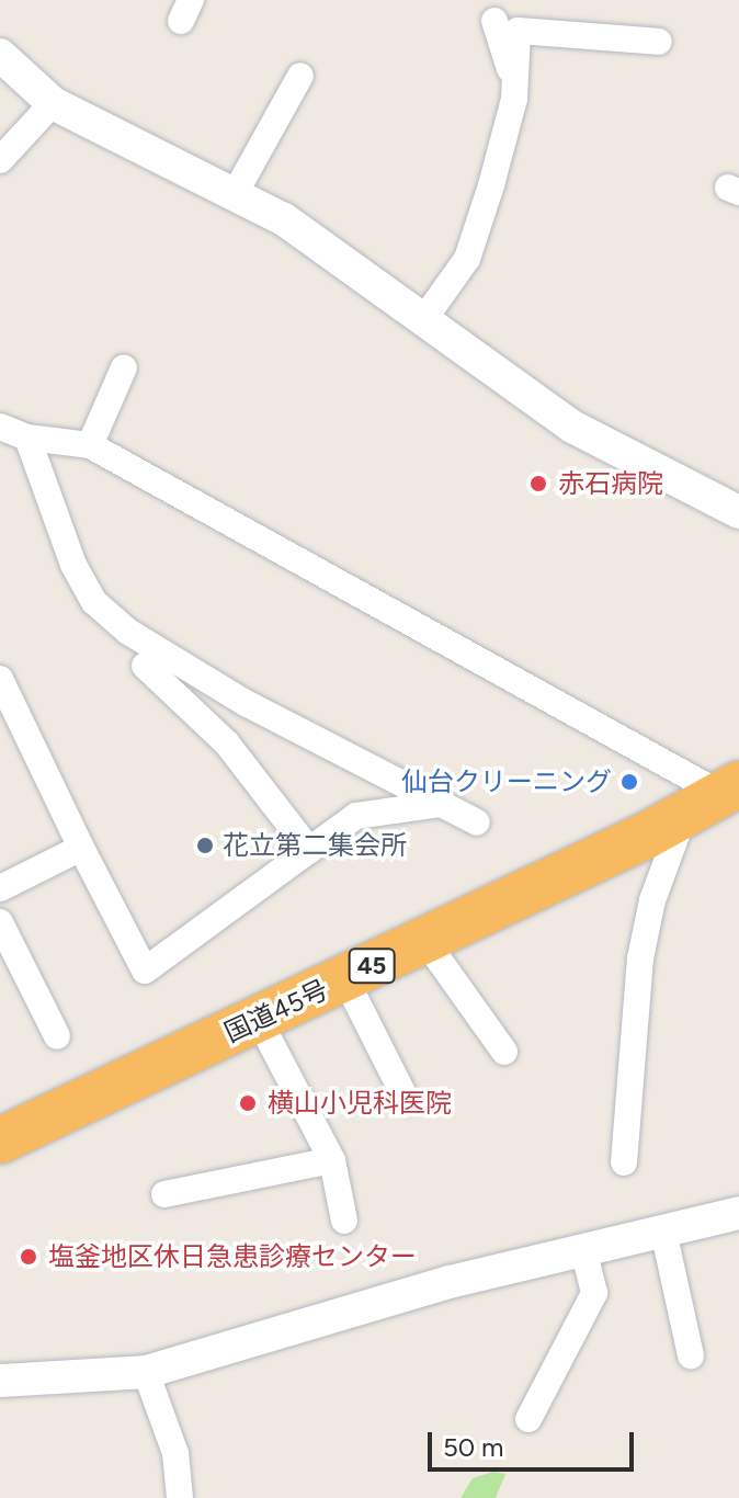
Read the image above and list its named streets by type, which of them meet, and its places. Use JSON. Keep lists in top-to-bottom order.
{
  "streets": {
    "highway": ["45", "国道45号"]
  },
  "places": [
    "赤石病院",
    "仙台クリーニング",
    "花立第二集会所",
    "横山小児科医院",
    "塩釜地区休日急患診療センター"
  ],
  "scale_bar": "50 m"
}
